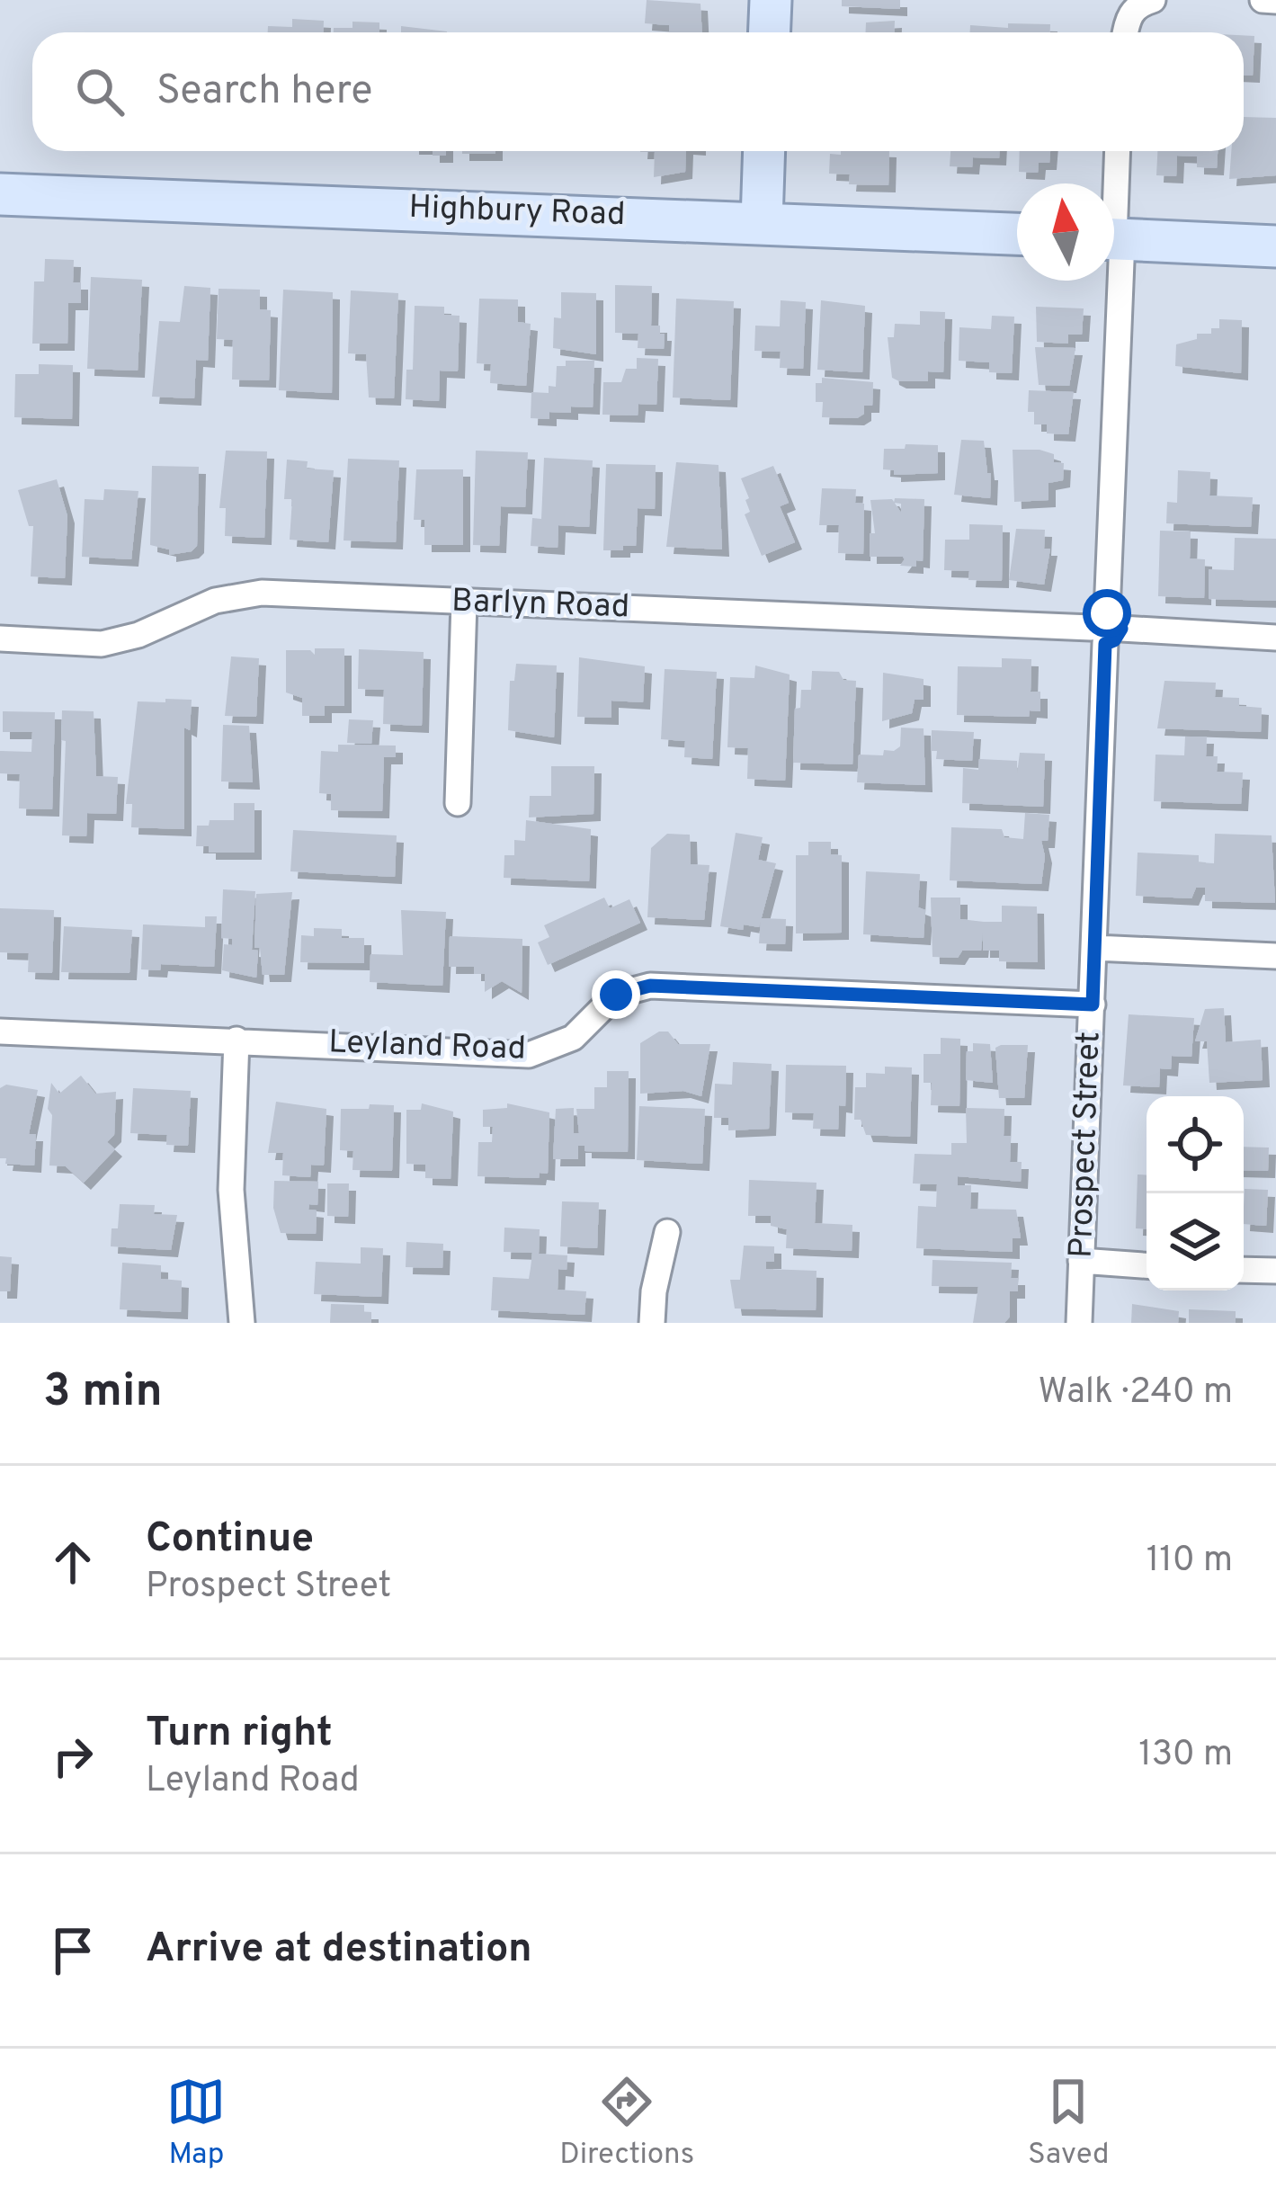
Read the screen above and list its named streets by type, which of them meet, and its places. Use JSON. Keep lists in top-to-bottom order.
{
  "streets": {
    "main road": ["Highbury Road"],
    "street": ["Barlyn Road", "Leyland Road", "Prospect Street"]
  },
  "crossings": [
    ["Barlyn Road", "Prospect Street"],
    ["Leyland Road", "Prospect Street"]
  ],
  "north": "top",
  "page": {
    "search": "Search here",
    "heading": ["3 min", "Walk · 240 m"],
    "list": [
      ["Continue", "Prospect Street", "110 m"],
      ["Turn right", "Leyland Road", "130 m"],
      "Arrive at destination"
    ],
    "nav": ["Map", "Directions", "Saved"]
  }
}
